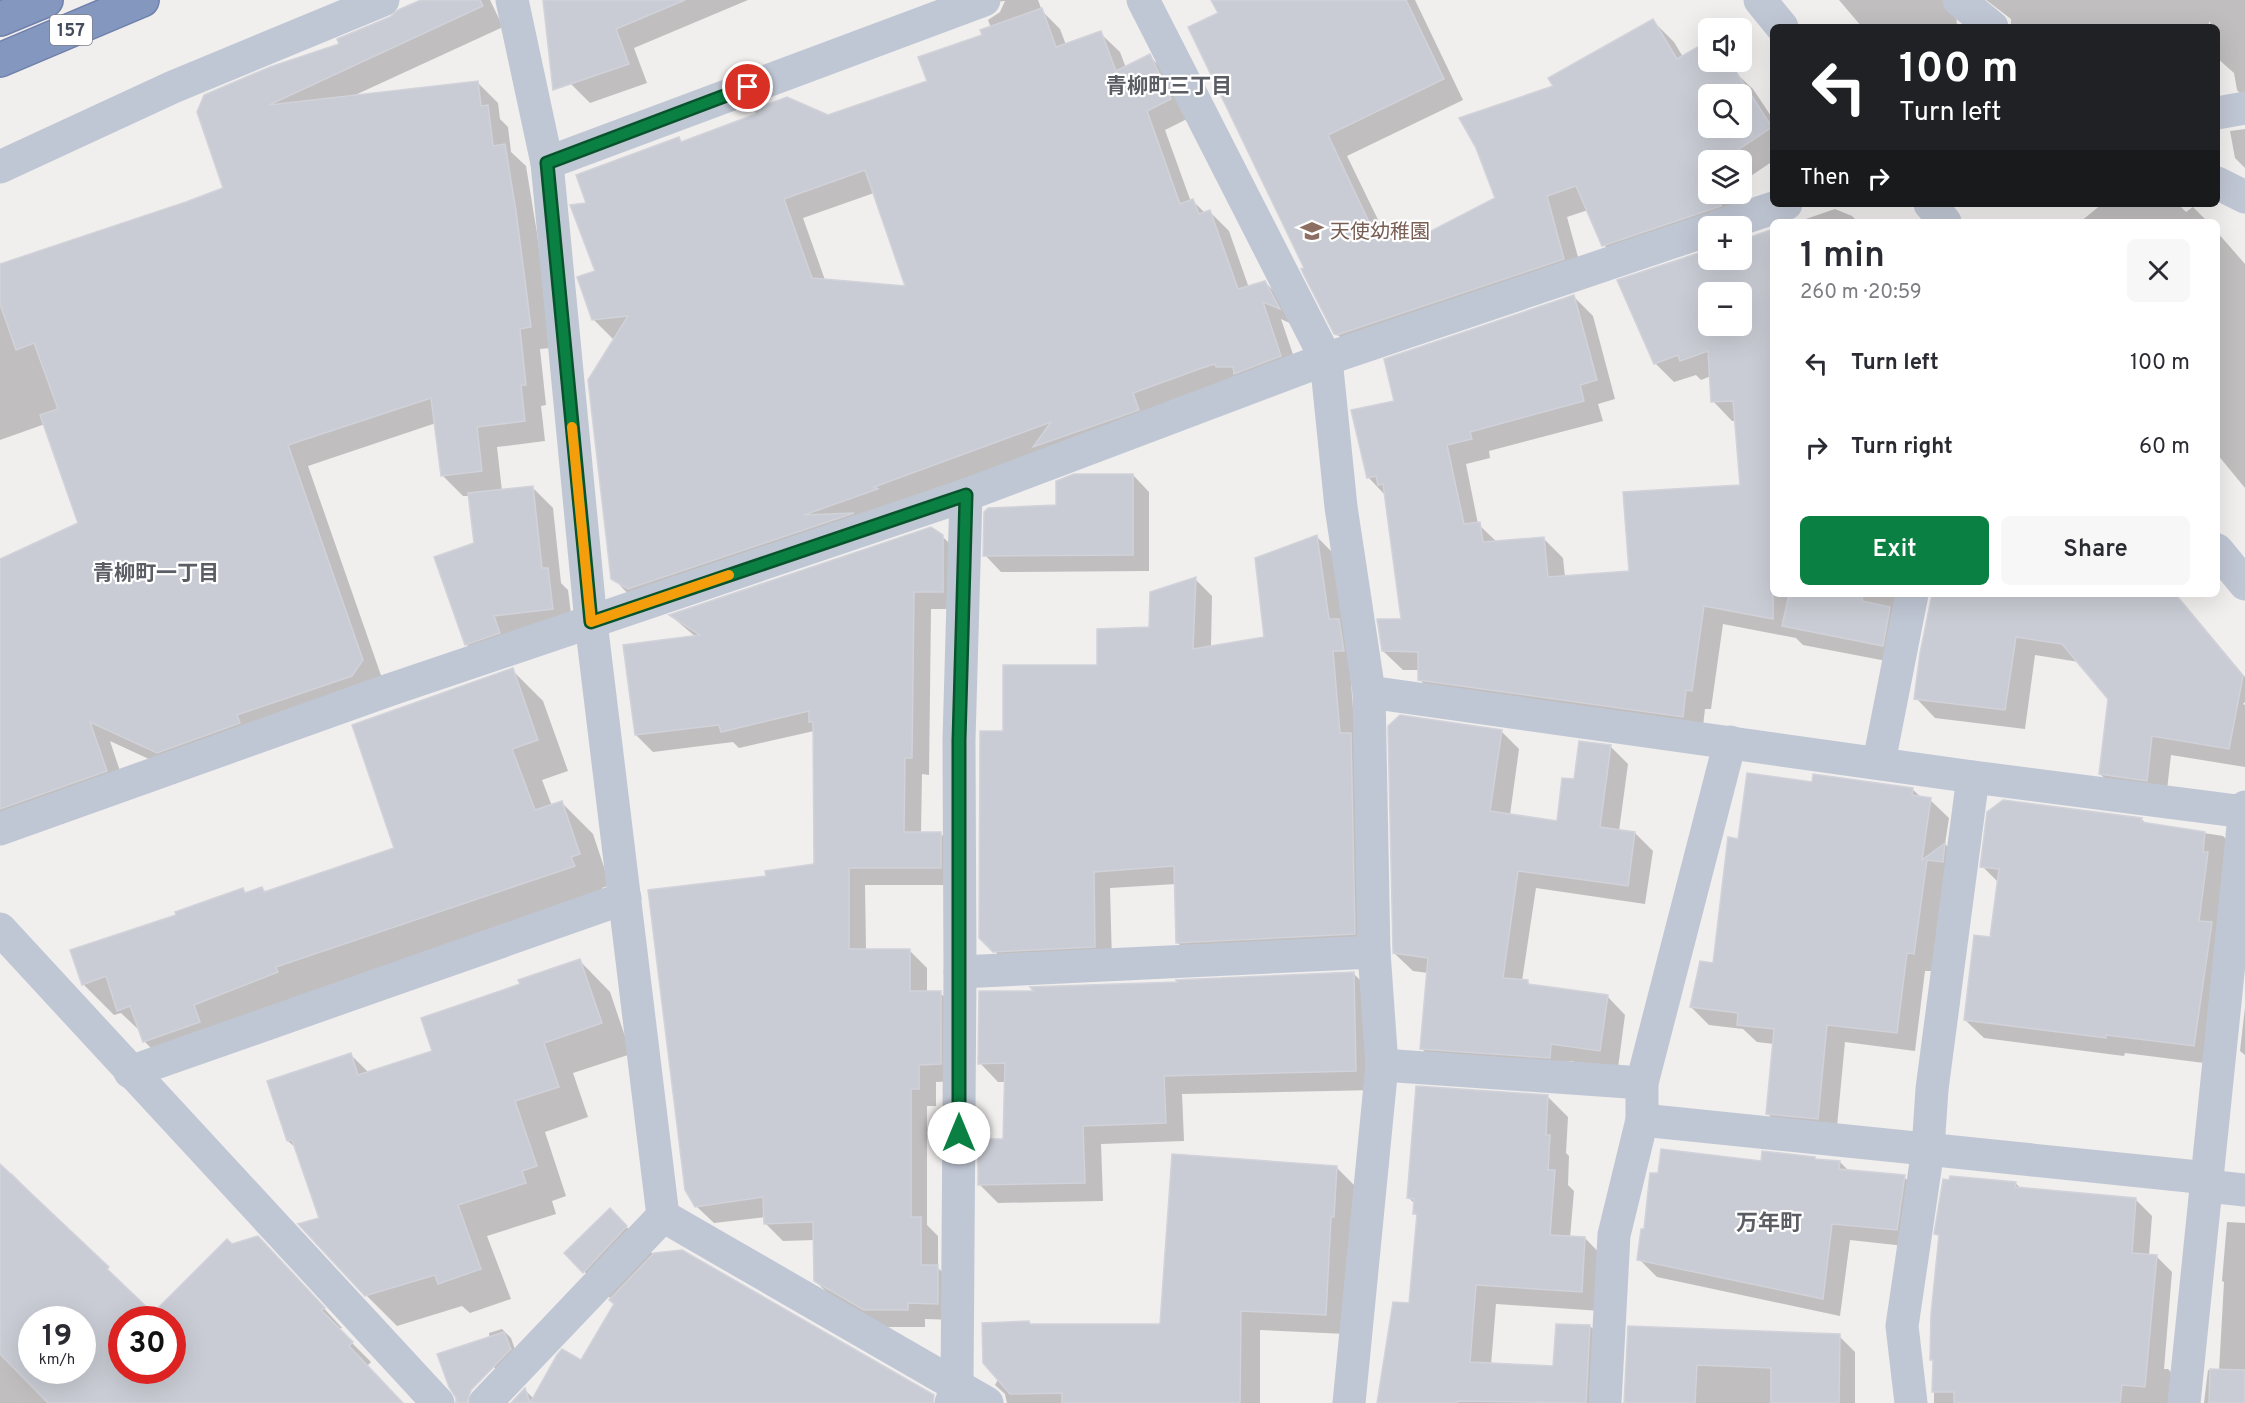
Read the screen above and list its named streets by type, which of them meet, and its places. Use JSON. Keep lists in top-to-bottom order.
{
  "streets": {
    "highway": ["157"]
  },
  "districts": ["青柳町三丁目", "青柳町一丁目", "万年町"],
  "places": {
    "school or university": ["天使幼稚園"]
  },
  "page": {
    "map_buttons": ["+", "−"],
    "turn": ["100 m", "Turn left"],
    "then": "Then",
    "heading": ["1 min", "260 m · 20:59"],
    "list": [
      {
        "name": "Turn left",
        "value": "100 m"
      },
      {
        "name": "Turn right",
        "value": "60 m"
      }
    ],
    "buttons": ["Exit", "Share"],
    "speed": "19 km/h",
    "limit": "30"
  }
}
